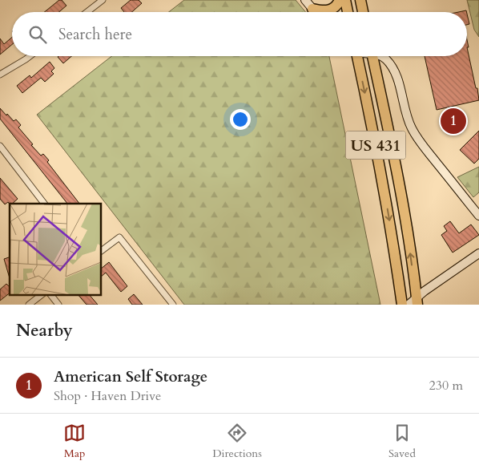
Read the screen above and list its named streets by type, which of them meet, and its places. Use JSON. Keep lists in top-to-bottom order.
{
  "streets": {
    "highway": ["US 431"]
  },
  "page": {
    "search": "Search here",
    "pins": "1",
    "heading": "Nearby",
    "list": [
      {
        "mark": "1",
        "name": "American Self Storage",
        "note": "Shop · Haven Drive",
        "value": "230 m"
      }
    ],
    "nav": ["Map", "Directions", "Saved"]
  }
}
